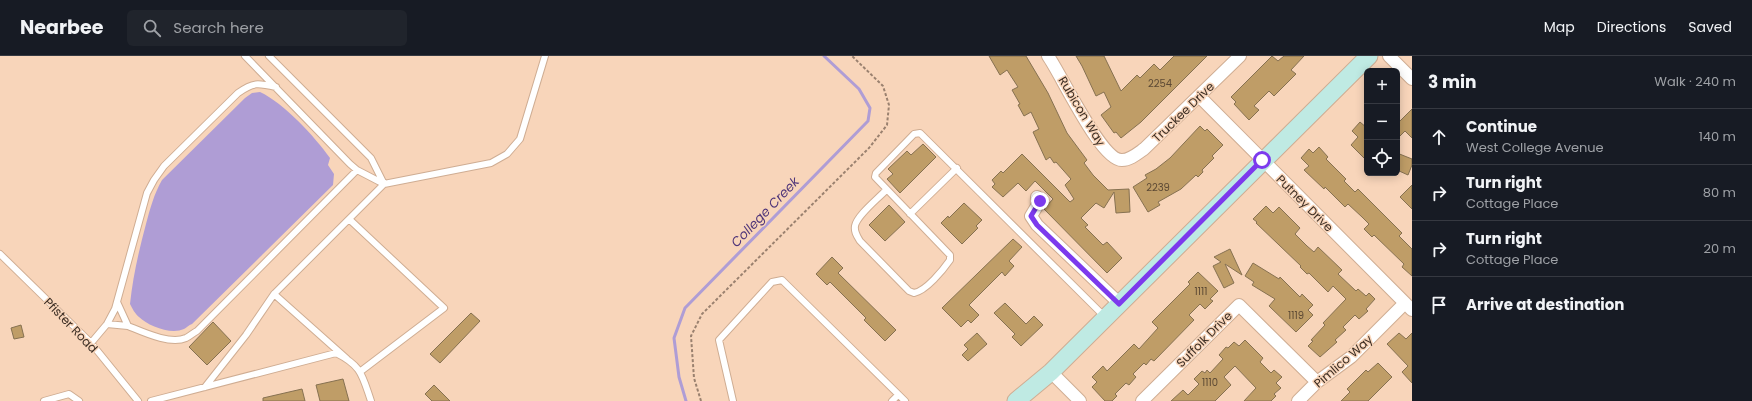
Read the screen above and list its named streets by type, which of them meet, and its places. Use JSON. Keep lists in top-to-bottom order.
{
  "streets": {
    "street": [
      "Rubicon Way",
      "Truckee Drive",
      "Putney Drive",
      "Suffolk Drive",
      "Pimlico Way"
    ],
    "lane": ["Pfister Road"]
  },
  "crossings": [
    ["Rubicon Way", "Truckee Drive"],
    ["Truckee Drive", "Putney Drive"],
    ["Putney Drive", "Pimlico Way"],
    ["Suffolk Drive", "Pimlico Way"]
  ],
  "water": ["College Creek"],
  "house_numbers": [
    "2254",
    "2239",
    "1111",
    "1119",
    "1110"
  ],
  "page": {
    "header": "Nearbee",
    "search": "Search here",
    "nav": ["Map", "Directions", "Saved"],
    "heading": ["3 min", "Walk · 240 m"],
    "map_buttons": ["+", "−"],
    "list": [
      ["Continue", "West College Avenue", "140 m"],
      ["Turn right", "Cottage Place", "80 m"],
      ["Turn right", "Cottage Place", "20 m"],
      "Arrive at destination"
    ]
  }
}
